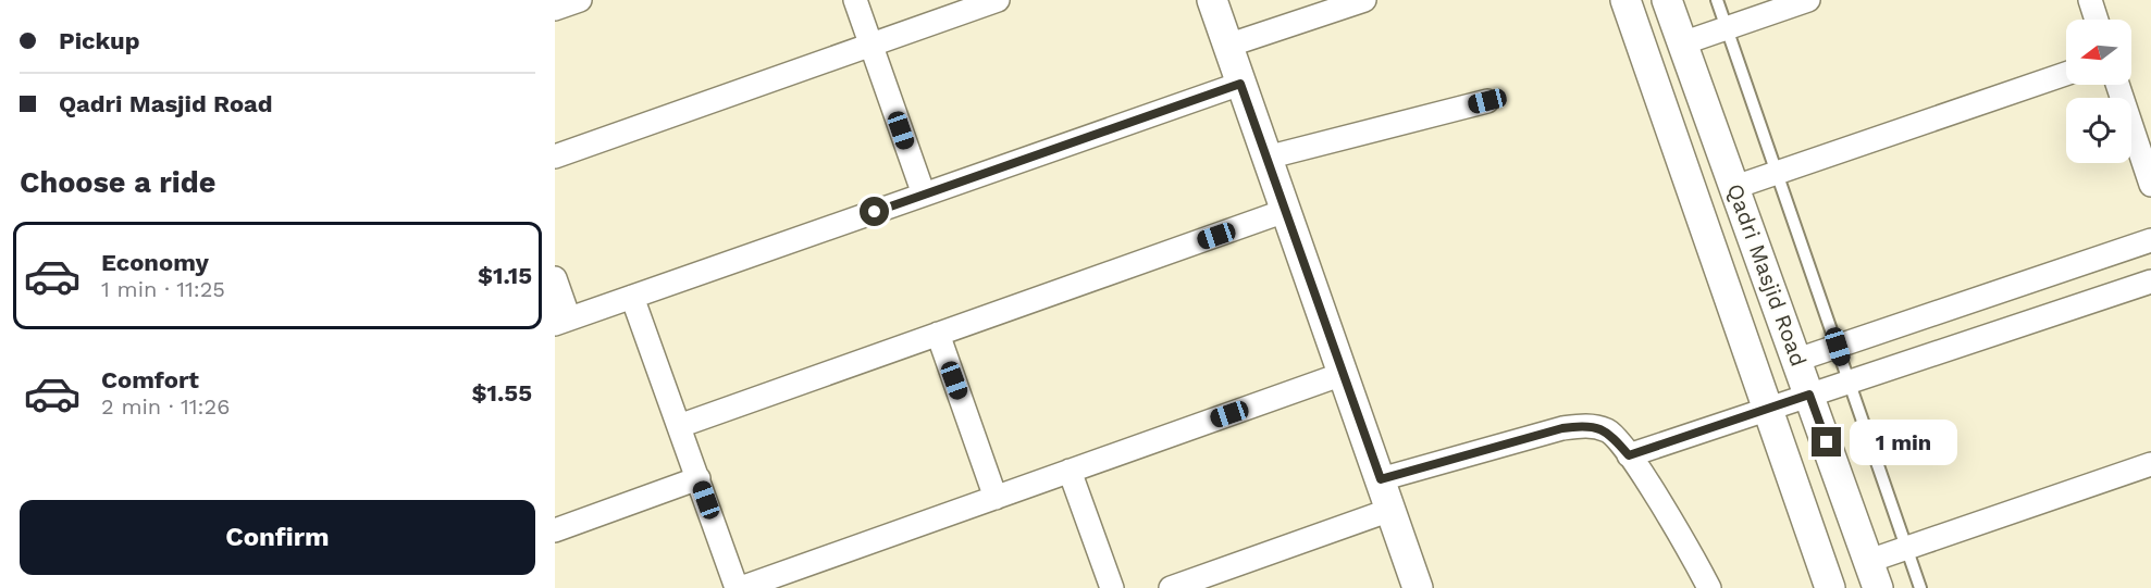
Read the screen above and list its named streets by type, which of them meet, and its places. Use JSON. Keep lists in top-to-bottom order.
{
  "streets": {
    "street": ["Qadri Masjid Road"]
  },
  "north": "left",
  "page": {
    "banner": ["Pickup", "Qadri Masjid Road"],
    "heading": "Choose a ride",
    "list": [
      {
        "name": "Economy",
        "note": "1 min · 11:25",
        "value": "$1.15"
      },
      {
        "name": "Comfort",
        "note": "2 min · 11:26",
        "value": "$1.55"
      }
    ],
    "bubble": "1 min",
    "buttons": "Confirm"
  }
}
